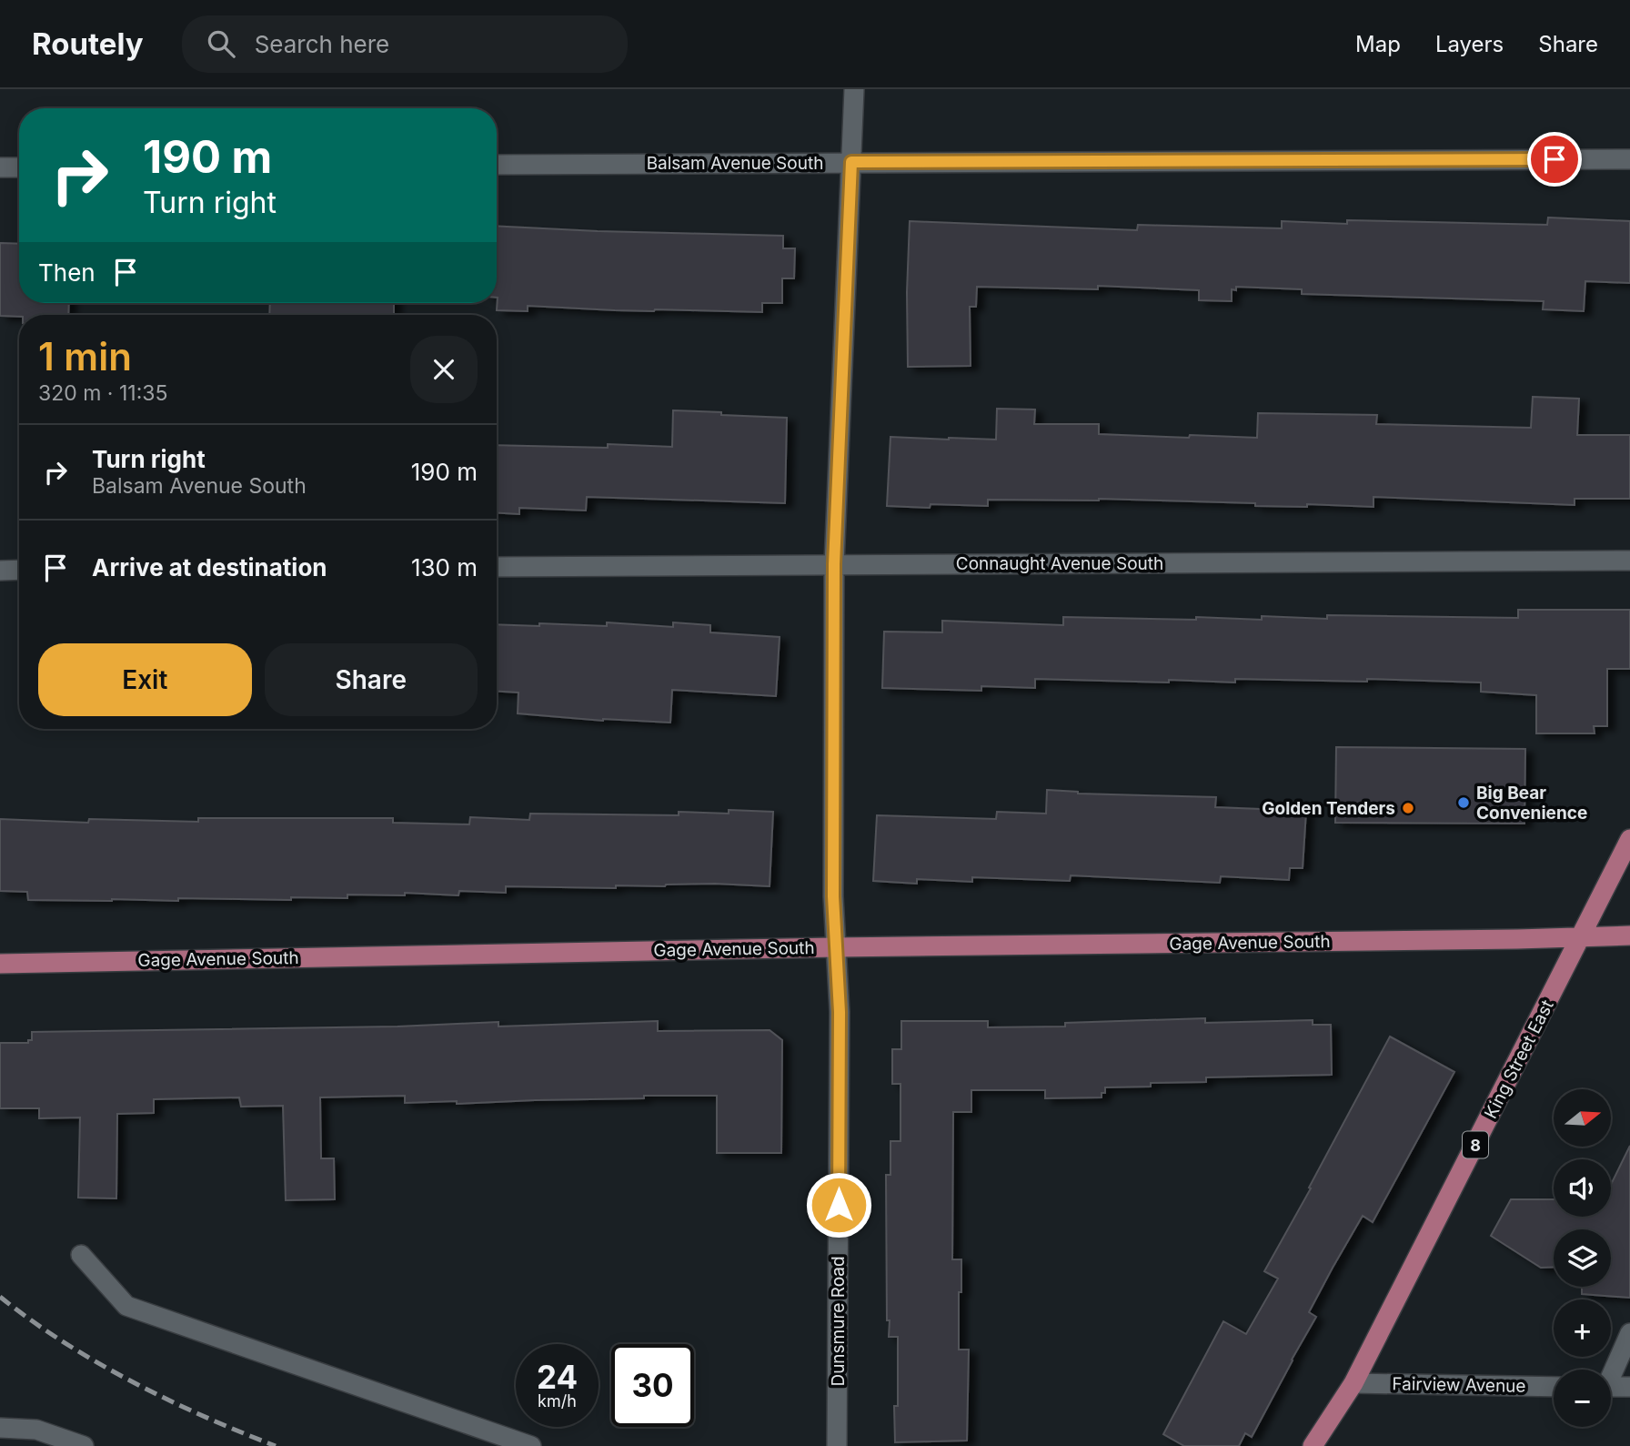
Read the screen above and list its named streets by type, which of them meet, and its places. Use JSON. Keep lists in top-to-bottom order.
{
  "streets": {
    "main road": ["Gage Avenue South", "King Street East", "8"],
    "street": [
      "Balsam Avenue South",
      "Connaught Avenue South",
      "Dunsmure Road",
      "Fairview Avenue"
    ]
  },
  "crossings": [
    ["Balsam Avenue South", "Dunsmure Road"],
    ["Connaught Avenue South", "Dunsmure Road"],
    ["Gage Avenue South", "King Street East"],
    ["Gage Avenue South", "Dunsmure Road"],
    ["King Street East", "Fairview Avenue"]
  ],
  "places": ["Big Bear Convenience", "Golden Tenders"],
  "north": "right",
  "page": {
    "header": "Routely",
    "search": "Search here",
    "nav": ["Map", "Layers", "Share"],
    "turn": ["190 m", "Turn right"],
    "then": "Then",
    "heading": ["1 min", "320 m · 11:35"],
    "list": [
      {
        "name": "Turn right",
        "note": "Balsam Avenue South",
        "value": "190 m"
      },
      {
        "name": "Arrive at destination",
        "value": "130 m"
      }
    ],
    "buttons": ["Exit", "Share"],
    "map_buttons": ["+", "−"],
    "speed": "24 km/h",
    "limit": "30"
  }
}
